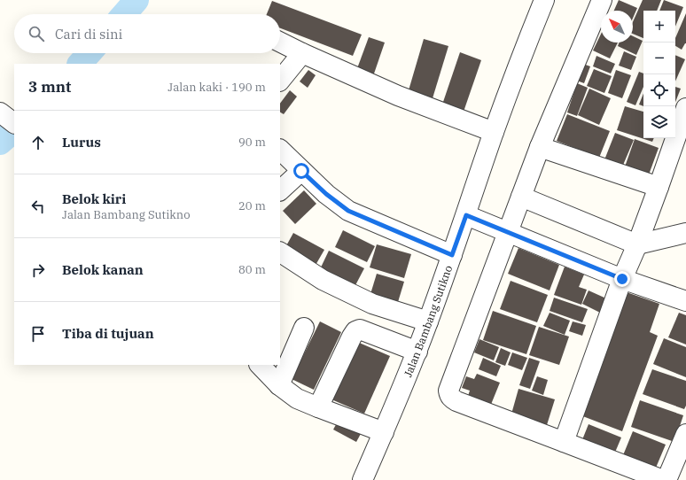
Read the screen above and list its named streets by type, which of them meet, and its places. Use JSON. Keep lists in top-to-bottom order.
{
  "streets": {
    "street": ["Jalan Bambang Sutikno"]
  },
  "north": "top left",
  "page": {
    "map_buttons": ["+", "−"],
    "search": "Cari di sini",
    "heading": ["3 mnt", "Jalan kaki · 190 m"],
    "list": [
      ["Lurus", "90 m"],
      ["Belok kiri", "Jalan Bambang Sutikno", "20 m"],
      ["Belok kanan", "80 m"],
      "Tiba di tujuan"
    ]
  }
}
